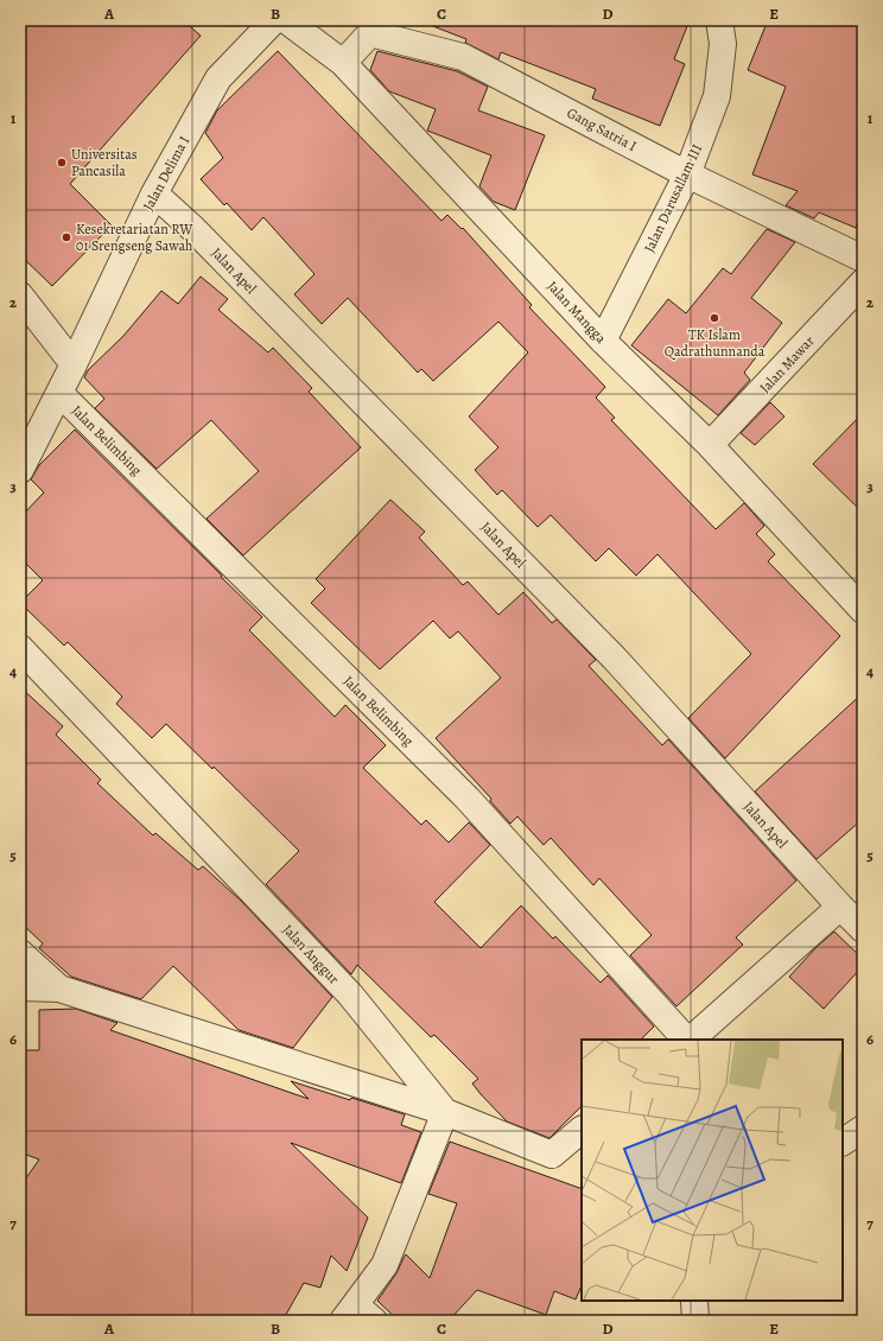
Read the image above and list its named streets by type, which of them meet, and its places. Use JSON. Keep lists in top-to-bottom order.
{
  "streets": {
    "street": [
      "Gang Satria I",
      "Jalan Delima I",
      "Jalan Darusallam III",
      "Jalan Apel",
      "Jalan Mangga",
      "Jalan Mawar",
      "Jalan Belimbing",
      "Jalan Anggur"
    ]
  },
  "crossings": [
    ["Gang Satria I", "Jalan Darusallam III"],
    ["Gang Satria I", "Jalan Mangga"],
    ["Jalan Delima I", "Jalan Apel"],
    ["Jalan Delima I", "Jalan Belimbing"],
    ["Jalan Darusallam III", "Jalan Mangga"],
    ["Jalan Mangga", "Jalan Mawar"]
  ],
  "places": ["Universitas Pancasila", "Kesekretariatan RW 01 Srengseng Sawah", "TK Islam Qadrathunnanda"],
  "grid": {
    "columns": [
      "A",
      "B",
      "C",
      "D",
      "E"
    ],
    "rows": [
      "1",
      "2",
      "3",
      "4",
      "5",
      "6",
      "7"
    ]
  }
}
